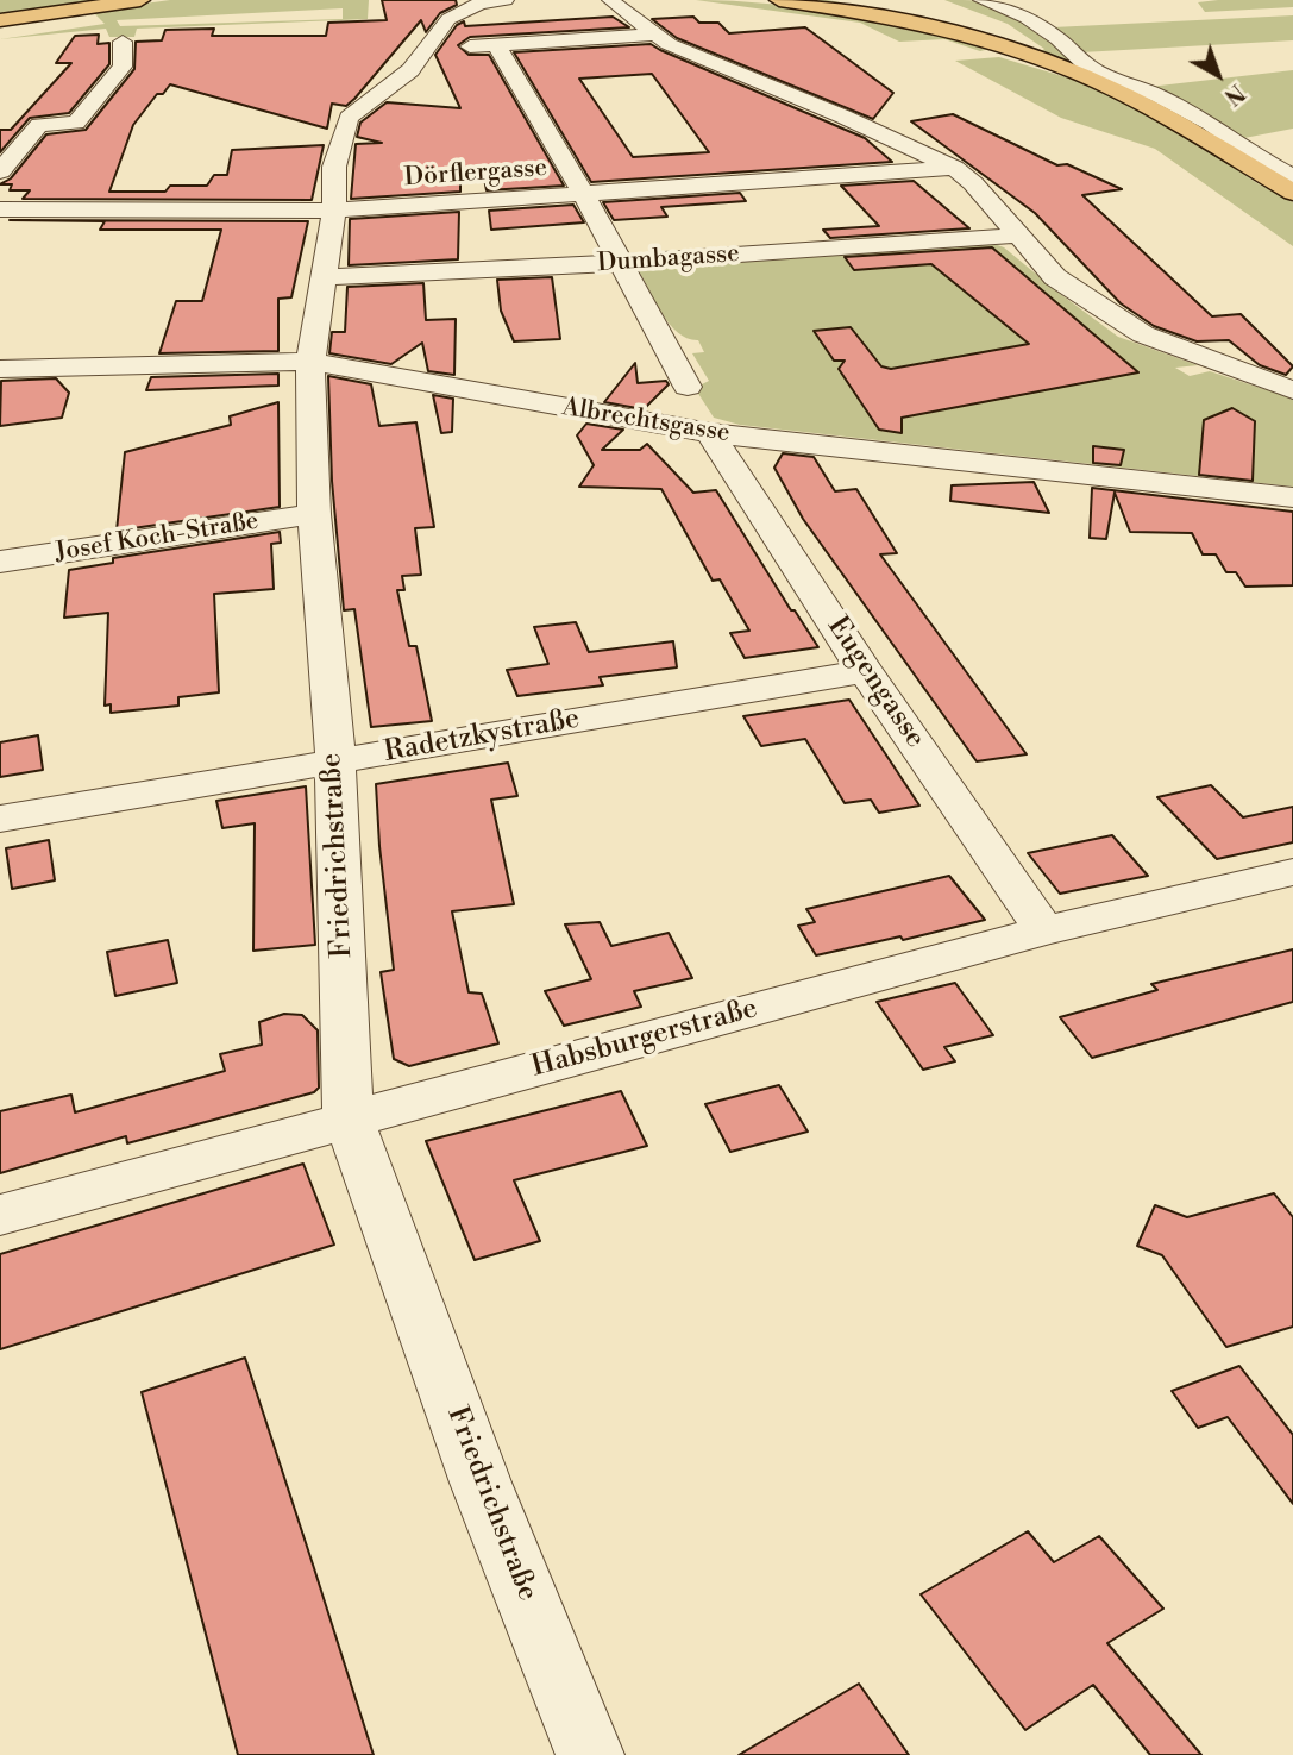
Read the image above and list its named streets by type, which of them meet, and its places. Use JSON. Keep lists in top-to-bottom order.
{
  "streets": {
    "street": [
      "Dörflergasse",
      "Dumbagasse",
      "Albrechtsgasse",
      "Josef Koch-Straße",
      "Eugengasse",
      "Radetzkystraße",
      "Friedrichstraße",
      "Habsburgerstraße"
    ]
  },
  "crossings": [
    ["Dörflergasse", "Friedrichstraße"],
    ["Dumbagasse", "Friedrichstraße"],
    ["Albrechtsgasse", "Eugengasse"],
    ["Albrechtsgasse", "Friedrichstraße"],
    ["Josef Koch-Straße", "Friedrichstraße"],
    ["Eugengasse", "Radetzkystraße"],
    ["Eugengasse", "Habsburgerstraße"],
    ["Radetzkystraße", "Friedrichstraße"],
    ["Friedrichstraße", "Habsburgerstraße"]
  ],
  "north": "bottom right"
}
